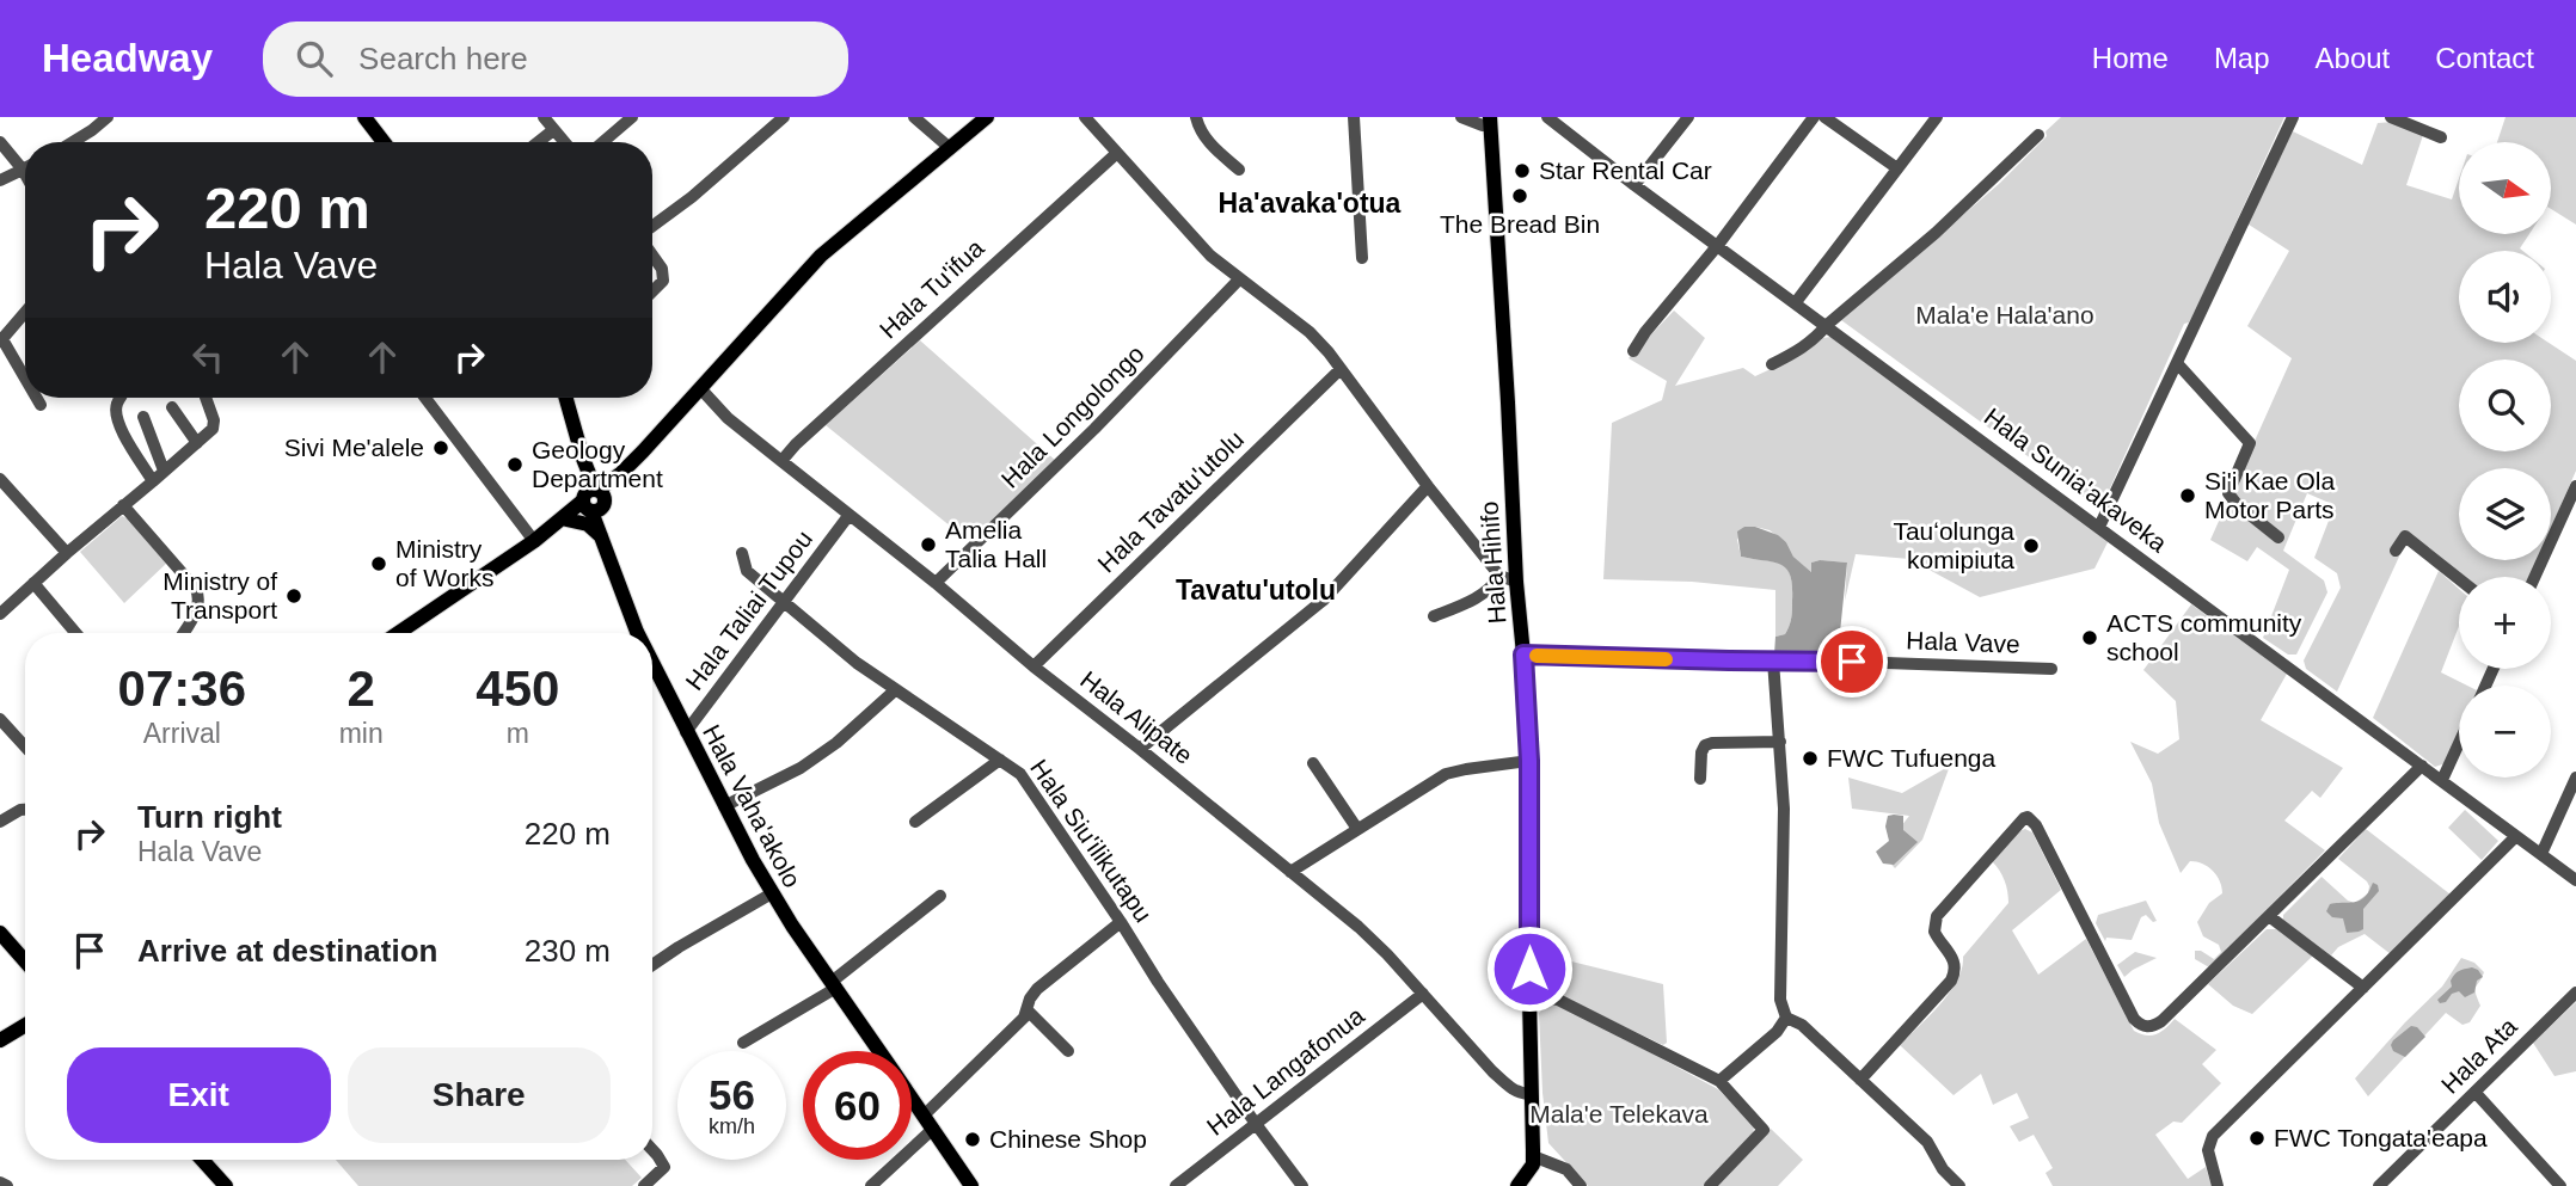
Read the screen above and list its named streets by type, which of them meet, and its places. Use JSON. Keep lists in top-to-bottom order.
{
  "streets": {
    "main road": ["Hala Hihifo", "Hala Vaha'akolo"],
    "street": [
      "Hala Tu'ifua",
      "Hala Longolongo",
      "Hala Sunia'akaveka",
      "Hala Tavatu'utolu",
      "Hala Taliai Tupou",
      "Hala Vave",
      "Hala Alipate",
      "Hala Siu'ilikutapu",
      "Hala Ata",
      "Hala Langafonua"
    ]
  },
  "crossings": [
    ["Hala Tu'ifua", "Hala Alipate"],
    ["Hala Longolongo", "Hala Alipate"],
    ["Hala Tavatu'utolu", "Hala Alipate"],
    ["Hala Hihifo", "Hala Vave"],
    ["Hala Hihifo", "Hala Alipate"],
    ["Hala Taliai Tupou", "Hala Alipate"],
    ["Hala Taliai Tupou", "Hala Vaha'akolo"],
    ["Hala Taliai Tupou", "Hala Siu'ilikutapu"],
    ["Hala Alipate", "Hala Langafonua"],
    ["Hala Siu'ilikutapu", "Hala Langafonua"]
  ],
  "districts": ["Ha'avaka'otua", "Tavatu'utolu"],
  "parks": ["Mala'e Hala'ano", "Mala'e Telekava"],
  "places": [
    "Star Rental Car",
    "The Bread Bin",
    "Sivi Me'alele",
    "Geology Department",
    "Si'i Kae Ola Motor Parts",
    "Amelia Talia Hall",
    "Tauʻolunga komipiuta",
    "Ministry of Works",
    "Ministry of Transport",
    "ACTS community school",
    "FWC Tufuenga",
    "FWC Tongata'eapa",
    "Chinese Shop"
  ],
  "north": "right",
  "page": {
    "header": "Headway",
    "search": "Search here",
    "nav": [
      "Home",
      "Map",
      "About",
      "Contact"
    ],
    "map_buttons": ["+", "−"],
    "turn": ["220 m", "Hala Vave"],
    "eta": [
      "07:36",
      "Arrival",
      "2",
      "min",
      "450",
      "m"
    ],
    "list": [
      {
        "name": "Turn right",
        "note": "Hala Vave",
        "value": "220 m"
      },
      {
        "name": "Arrive at destination",
        "value": "230 m"
      }
    ],
    "buttons": ["Exit", "Share"],
    "speed": "56 km/h",
    "limit": "60"
  }
}
